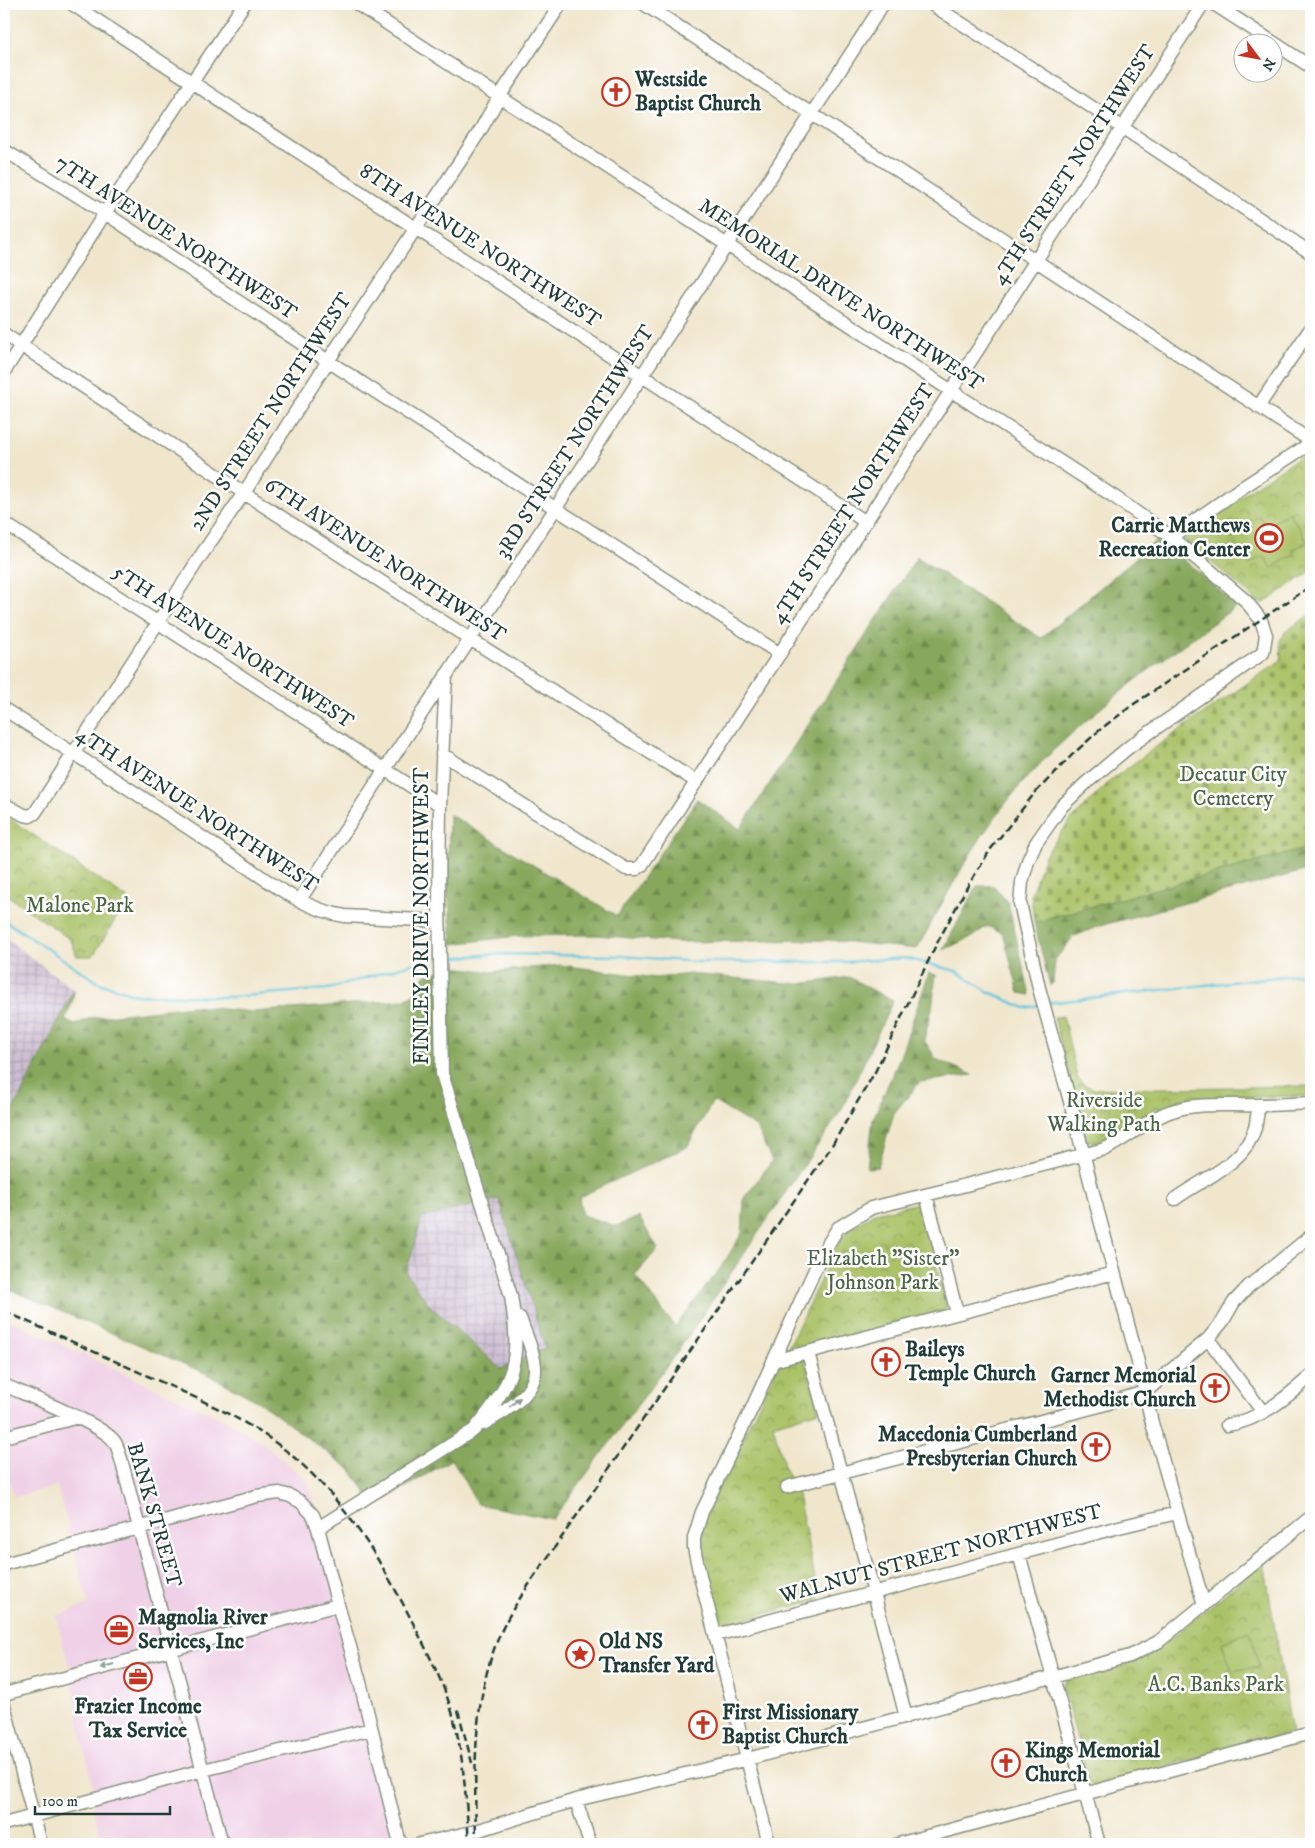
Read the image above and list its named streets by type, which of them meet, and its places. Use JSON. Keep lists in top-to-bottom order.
{
  "streets": {
    "street": [
      "4TH STREET NORTHWEST",
      "7TH AVENUE NORTHWEST",
      "8TH AVENUE NORTHWEST",
      "MEMORIAL DRIVE NORTHWEST",
      "2ND STREET NORTHWEST",
      "3RD STREET NORTHWEST",
      "6TH AVENUE NORTHWEST",
      "5TH AVENUE NORTHWEST",
      "4TH AVENUE NORTHWEST",
      "FINLEY DRIVE NORTHWEST",
      "BANK STREET",
      "WALNUT STREET NORTHWEST"
    ]
  },
  "crossings": [
    ["4TH STREET NORTHWEST", "7TH AVENUE NORTHWEST"],
    ["4TH STREET NORTHWEST", "8TH AVENUE NORTHWEST"],
    ["4TH STREET NORTHWEST", "MEMORIAL DRIVE NORTHWEST"],
    ["4TH STREET NORTHWEST", "6TH AVENUE NORTHWEST"],
    ["4TH STREET NORTHWEST", "FINLEY DRIVE NORTHWEST"],
    ["7TH AVENUE NORTHWEST", "2ND STREET NORTHWEST"],
    ["7TH AVENUE NORTHWEST", "3RD STREET NORTHWEST"],
    ["8TH AVENUE NORTHWEST", "2ND STREET NORTHWEST"],
    ["8TH AVENUE NORTHWEST", "3RD STREET NORTHWEST"],
    ["MEMORIAL DRIVE NORTHWEST", "2ND STREET NORTHWEST"],
    ["MEMORIAL DRIVE NORTHWEST", "3RD STREET NORTHWEST"],
    ["2ND STREET NORTHWEST", "6TH AVENUE NORTHWEST"],
    ["2ND STREET NORTHWEST", "5TH AVENUE NORTHWEST"],
    ["2ND STREET NORTHWEST", "4TH AVENUE NORTHWEST"],
    ["3RD STREET NORTHWEST", "6TH AVENUE NORTHWEST"],
    ["3RD STREET NORTHWEST", "5TH AVENUE NORTHWEST"],
    ["3RD STREET NORTHWEST", "4TH AVENUE NORTHWEST"],
    ["3RD STREET NORTHWEST", "FINLEY DRIVE NORTHWEST"],
    ["5TH AVENUE NORTHWEST", "FINLEY DRIVE NORTHWEST"],
    ["4TH AVENUE NORTHWEST", "FINLEY DRIVE NORTHWEST"]
  ],
  "parks": [
    "Decatur City Cemetery",
    "Malone Park",
    "Riverside Walking Path",
    "Elizabeth \"Sister\" Johnson Park",
    "A.C. Banks Park"
  ],
  "places": {
    "church": [
      "Westside Baptist Church",
      "Baileys Temple Church",
      "Garner Memorial Methodist Church",
      "Macedonia Cumberland Presbyterian Church",
      "First Missionary Baptist Church",
      "Kings Memorial Church"
    ],
    "sports": ["Carrie Matthews Recreation Center"],
    "office": ["Magnolia River Services, Inc", "Frazier Income Tax Service"],
    "place": ["Old NS Transfer Yard"]
  },
  "scale_bar": "100 m",
  "north": "bottom right"
}
